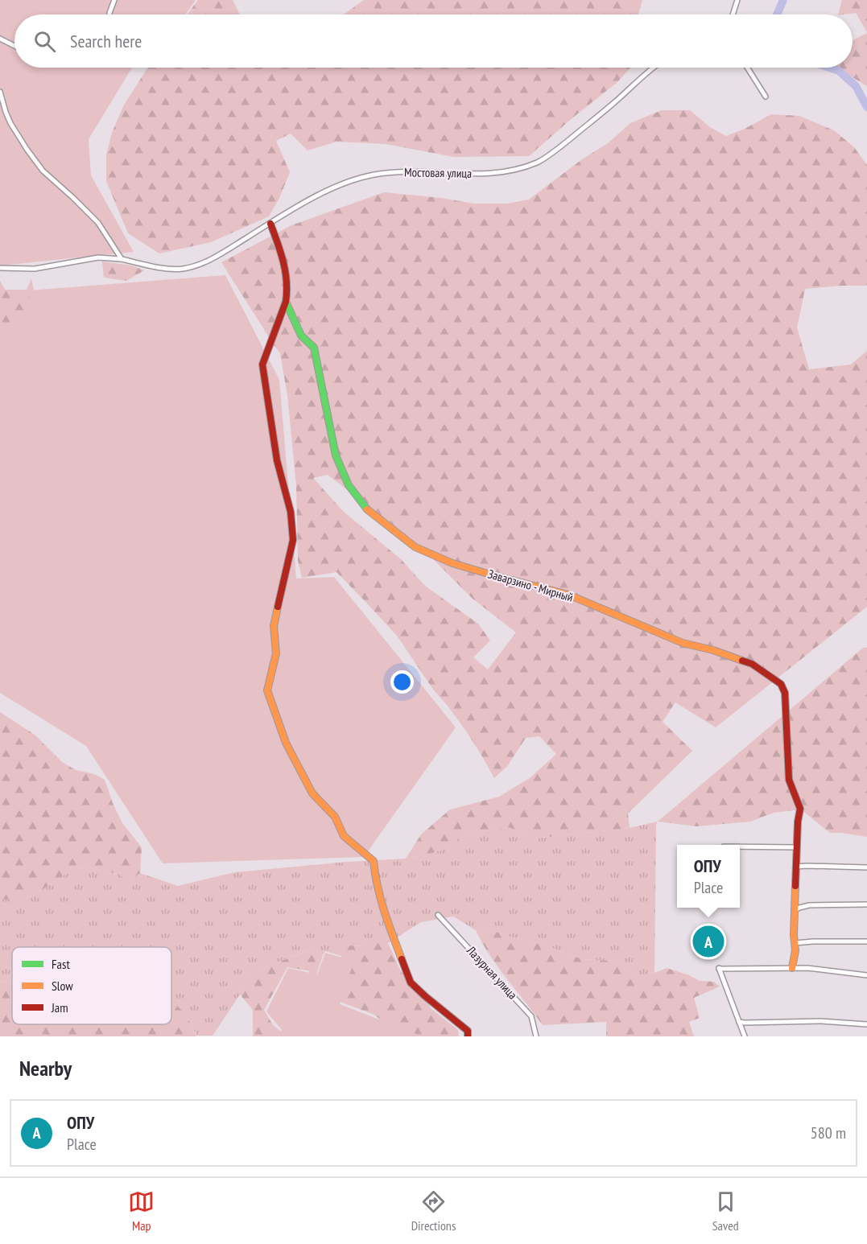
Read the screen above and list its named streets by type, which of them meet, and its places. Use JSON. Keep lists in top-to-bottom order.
{
  "streets": {
    "street": ["Мостовая улица", "Заварзино - Мирный", "Лазурная улица"]
  },
  "legend": ["Fast", "Slow", "Jam"],
  "page": {
    "search": "Search here",
    "popup": ["ОПУ", "Place"],
    "pins": "A",
    "heading": "Nearby",
    "list": [
      {
        "mark": "A",
        "name": "ОПУ",
        "note": "Place",
        "value": "580 m"
      }
    ],
    "nav": ["Map", "Directions", "Saved"]
  }
}
